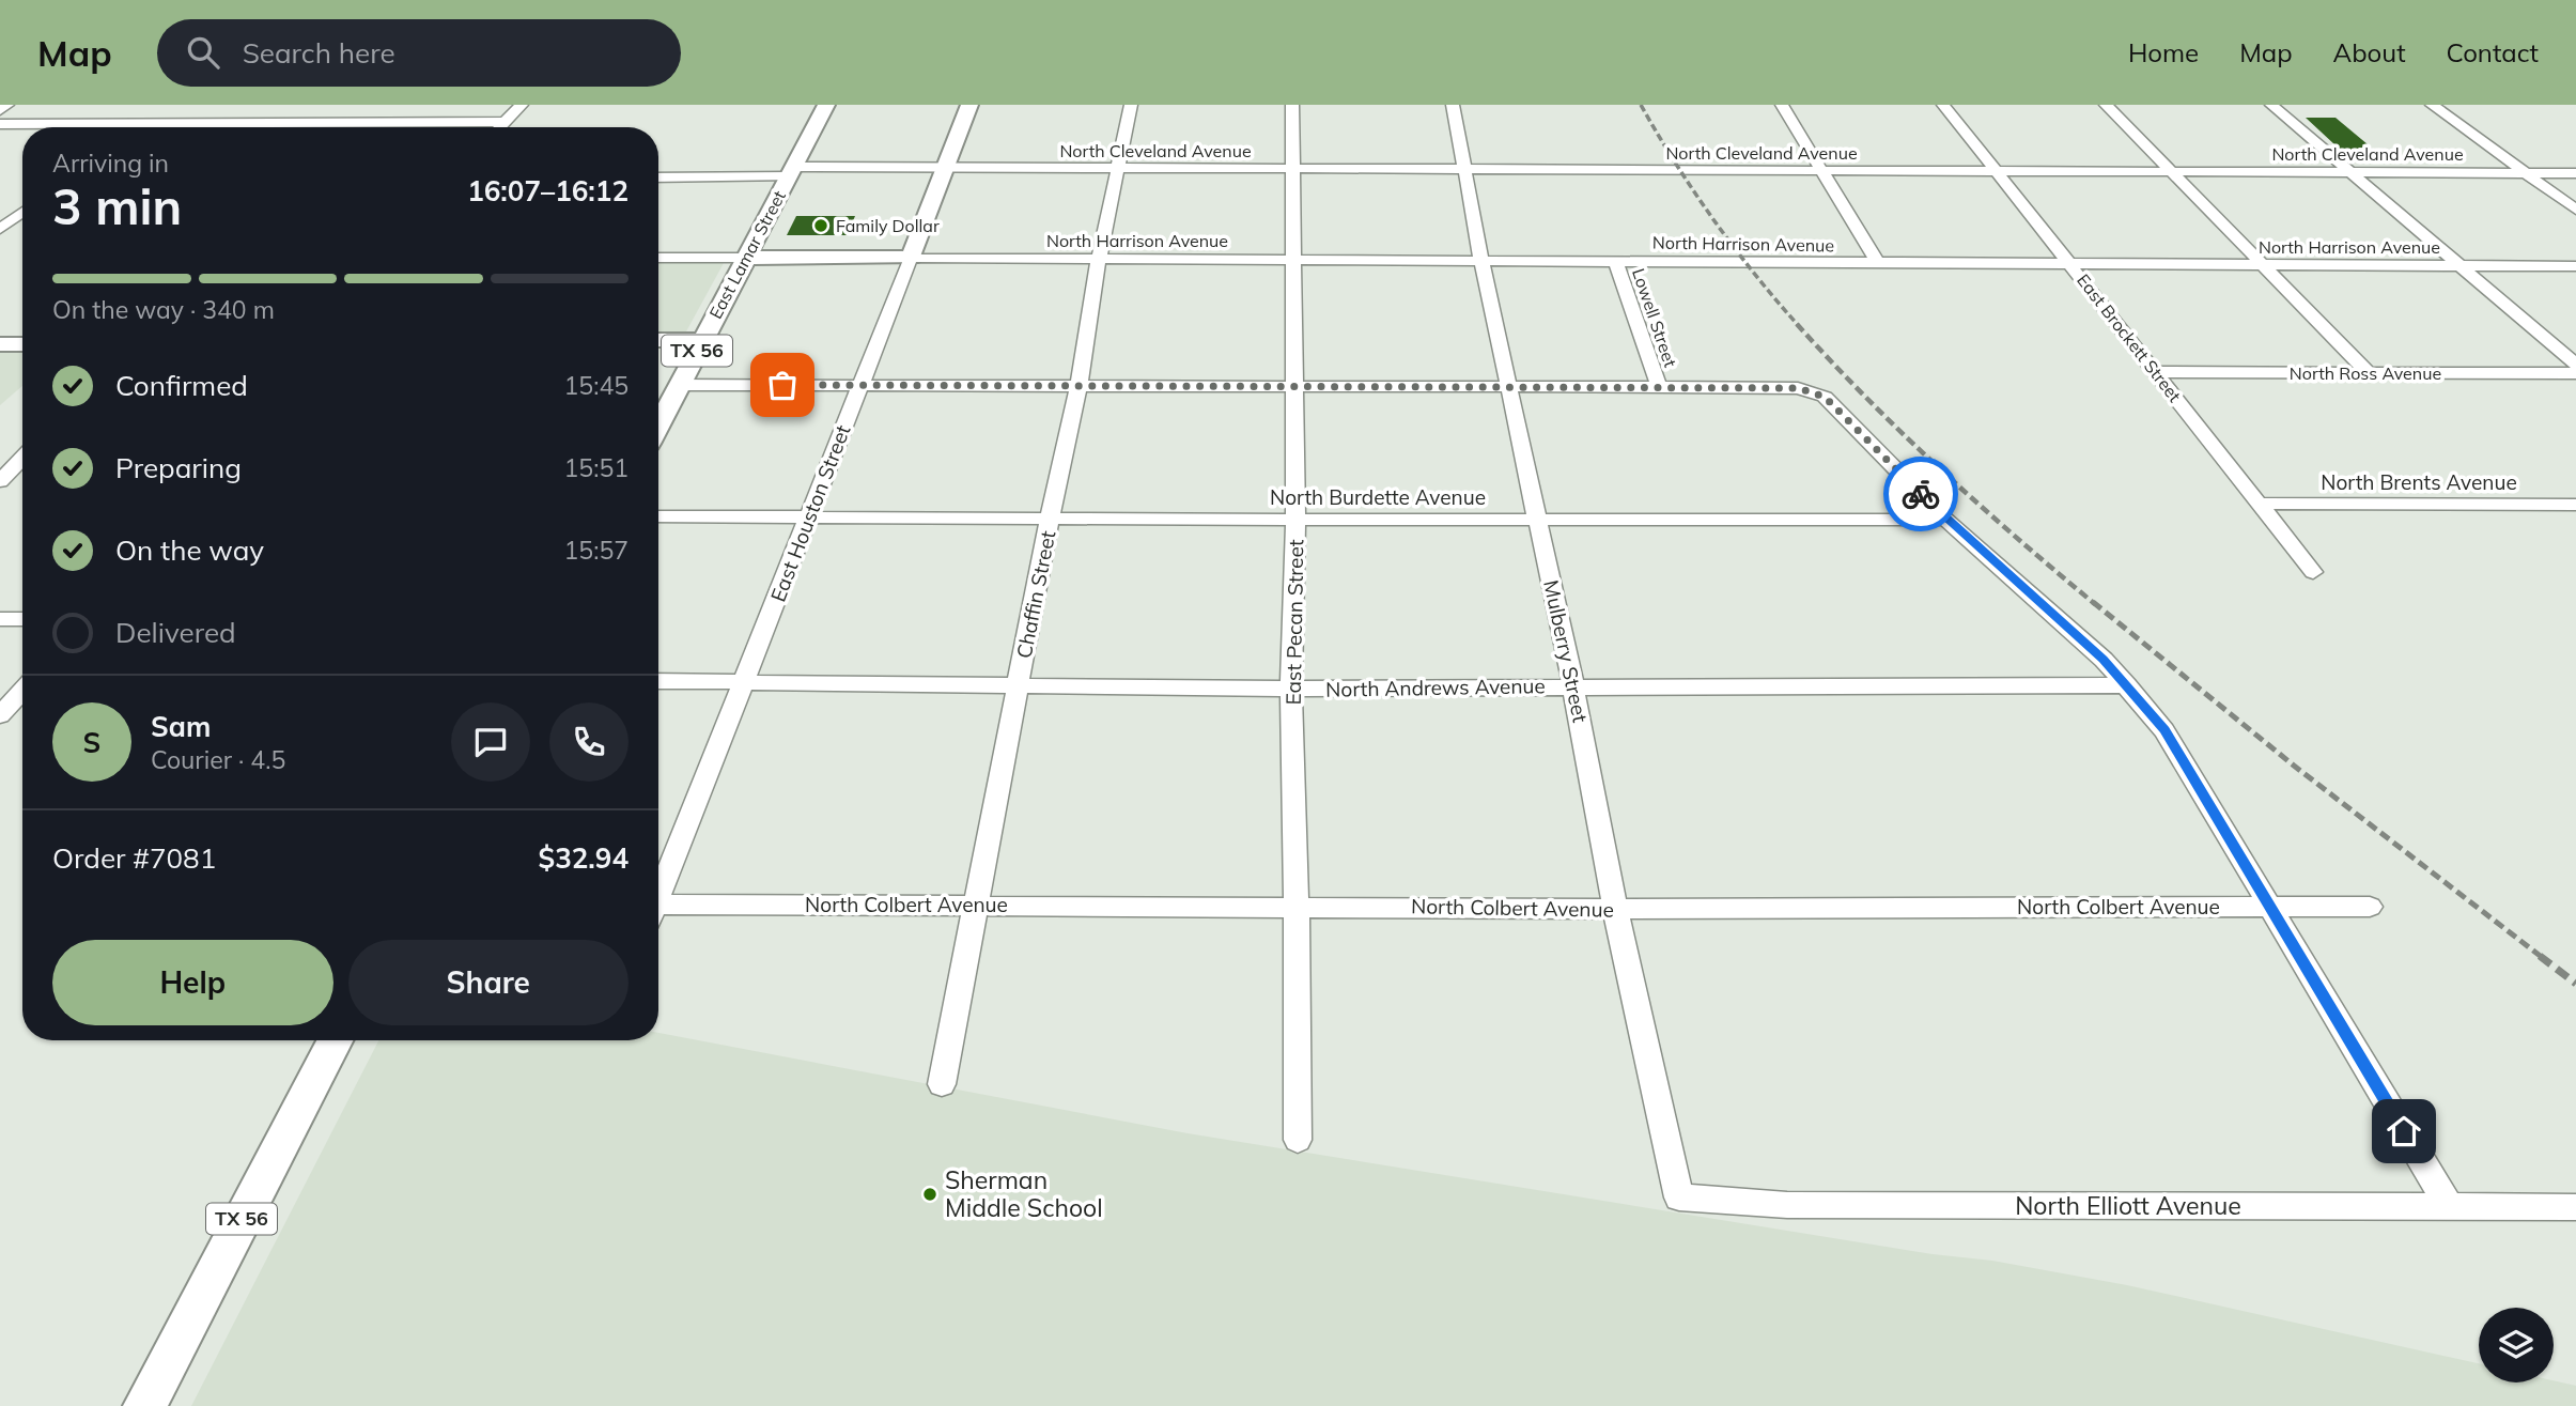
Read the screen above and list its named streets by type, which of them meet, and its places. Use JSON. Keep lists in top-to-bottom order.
{
  "streets": {
    "main road": ["East Lamar Street", "TX 56", "East Houston Street"],
    "street": [
      "North Cleveland Avenue",
      "North Harrison Avenue",
      "Lowell Street",
      "East Brockett Street",
      "North Ross Avenue",
      "North Brents Avenue",
      "North Burdette Avenue",
      "Chaffin Street",
      "East Pecan Street",
      "Mulberry Street",
      "North Andrews Avenue",
      "North Colbert Avenue",
      "North Elliott Avenue"
    ]
  },
  "crossings": [
    ["North Cleveland Avenue", "East Lamar Street"],
    ["North Cleveland Avenue", "East Brockett Street"],
    ["North Cleveland Avenue", "East Houston Street"],
    ["North Cleveland Avenue", "Chaffin Street"],
    ["North Cleveland Avenue", "East Pecan Street"],
    ["North Cleveland Avenue", "Mulberry Street"],
    ["North Harrison Avenue", "Lowell Street"],
    ["North Harrison Avenue", "East Brockett Street"],
    ["North Harrison Avenue", "East Houston Street"],
    ["North Harrison Avenue", "Chaffin Street"],
    ["North Harrison Avenue", "East Pecan Street"],
    ["North Harrison Avenue", "Mulberry Street"],
    ["East Brockett Street", "North Ross Avenue"],
    ["East Brockett Street", "North Brents Avenue"],
    ["North Burdette Avenue", "East Houston Street"],
    ["North Burdette Avenue", "Chaffin Street"],
    ["North Burdette Avenue", "East Pecan Street"],
    ["North Burdette Avenue", "Mulberry Street"],
    ["East Houston Street", "North Andrews Avenue"],
    ["Chaffin Street", "North Andrews Avenue"],
    ["Chaffin Street", "North Colbert Avenue"],
    ["East Pecan Street", "North Andrews Avenue"],
    ["East Pecan Street", "North Colbert Avenue"],
    ["Mulberry Street", "North Andrews Avenue"],
    ["Mulberry Street", "North Colbert Avenue"],
    ["Mulberry Street", "North Elliott Avenue"]
  ],
  "places": ["Family Dollar", "Sherman Middle School"],
  "page": {
    "header": "Map",
    "search": "Search here",
    "nav": [
      "Home",
      "Map",
      "About",
      "Contact"
    ],
    "heading": ["3 min", "Arriving in", "16:07–16:12"],
    "panel": [
      "Sam",
      "Courier · 4.5",
      "Order #7081",
      "$32.94"
    ],
    "bar": "On the way · 340 m",
    "list": [
      ["Confirmed", "15:45"],
      ["Preparing", "15:51"],
      ["On the way", "15:57"],
      "Delivered"
    ],
    "round": "S",
    "buttons": ["Help", "Share"]
  }
}
